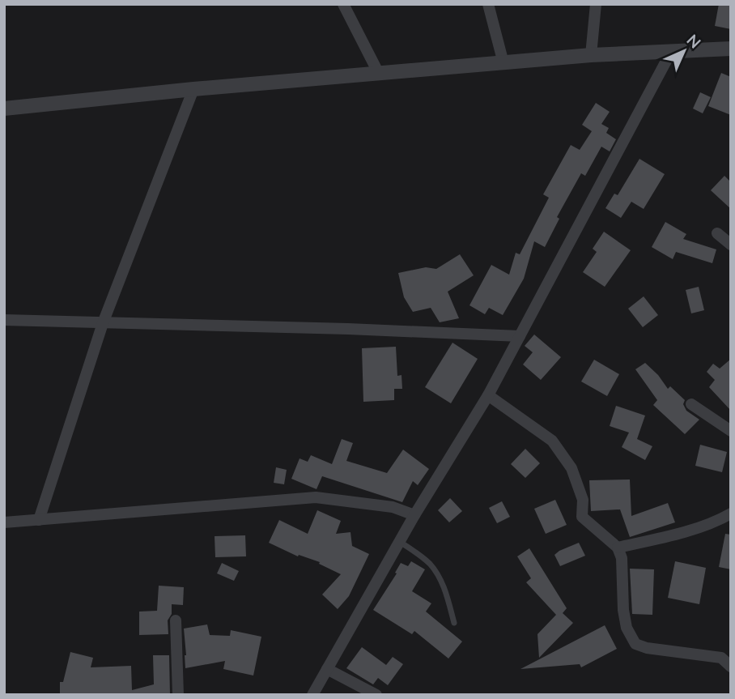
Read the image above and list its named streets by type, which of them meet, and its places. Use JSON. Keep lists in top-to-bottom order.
{
  "north": "top right"
}
